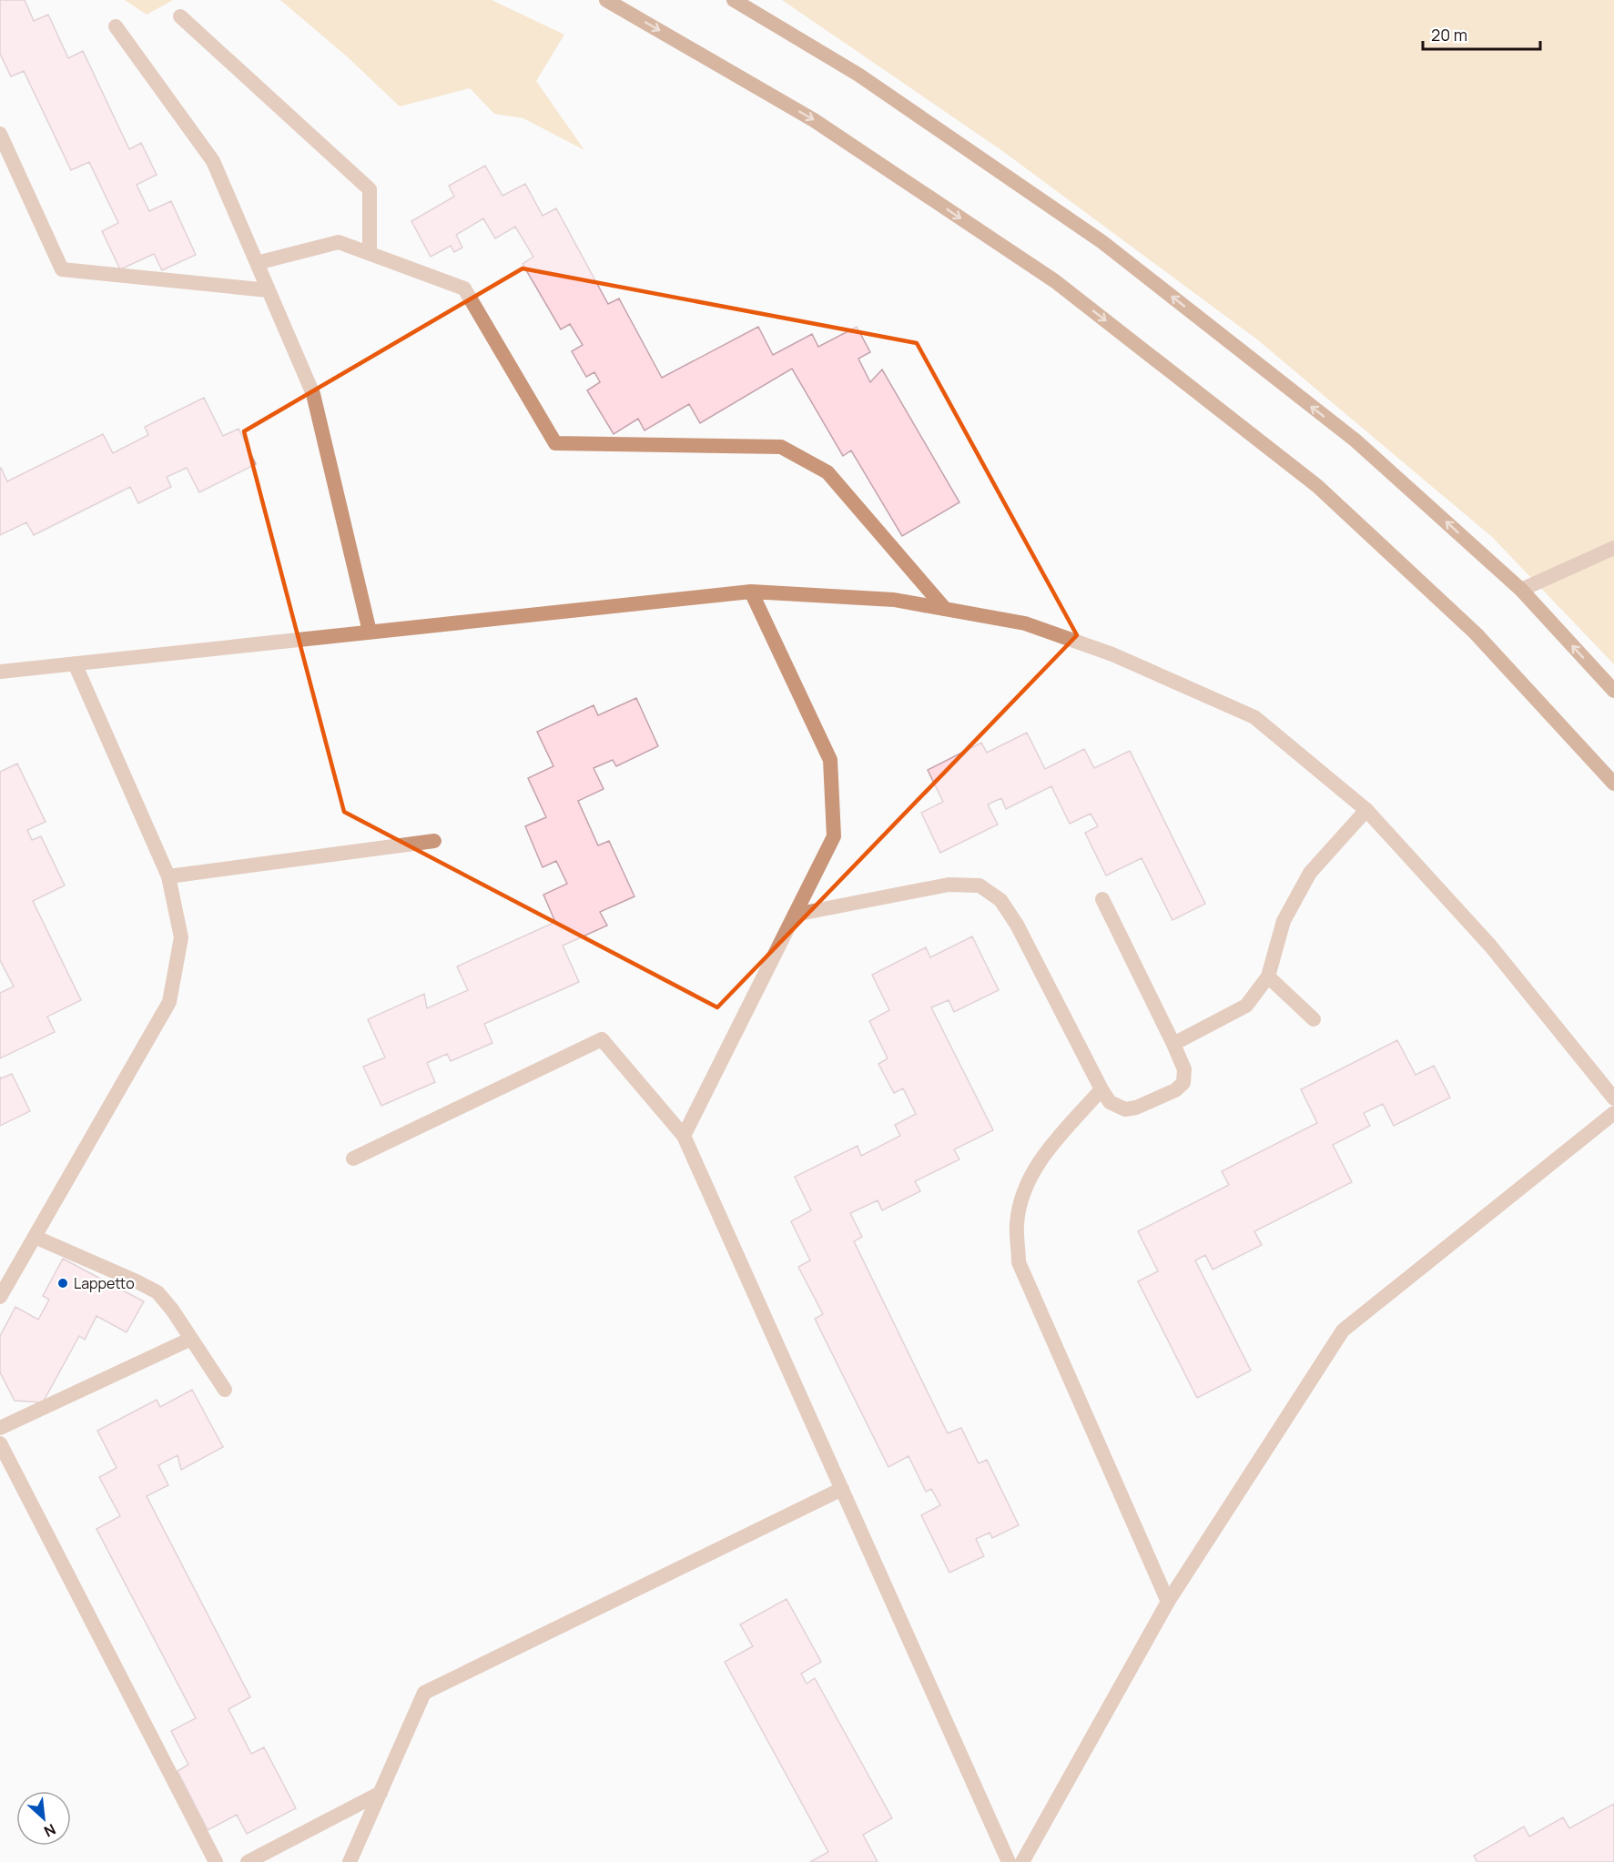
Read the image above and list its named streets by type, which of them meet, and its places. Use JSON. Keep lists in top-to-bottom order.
{
  "places": ["Lappetto"],
  "scale_bar": "20 m",
  "north": "bottom right"
}
